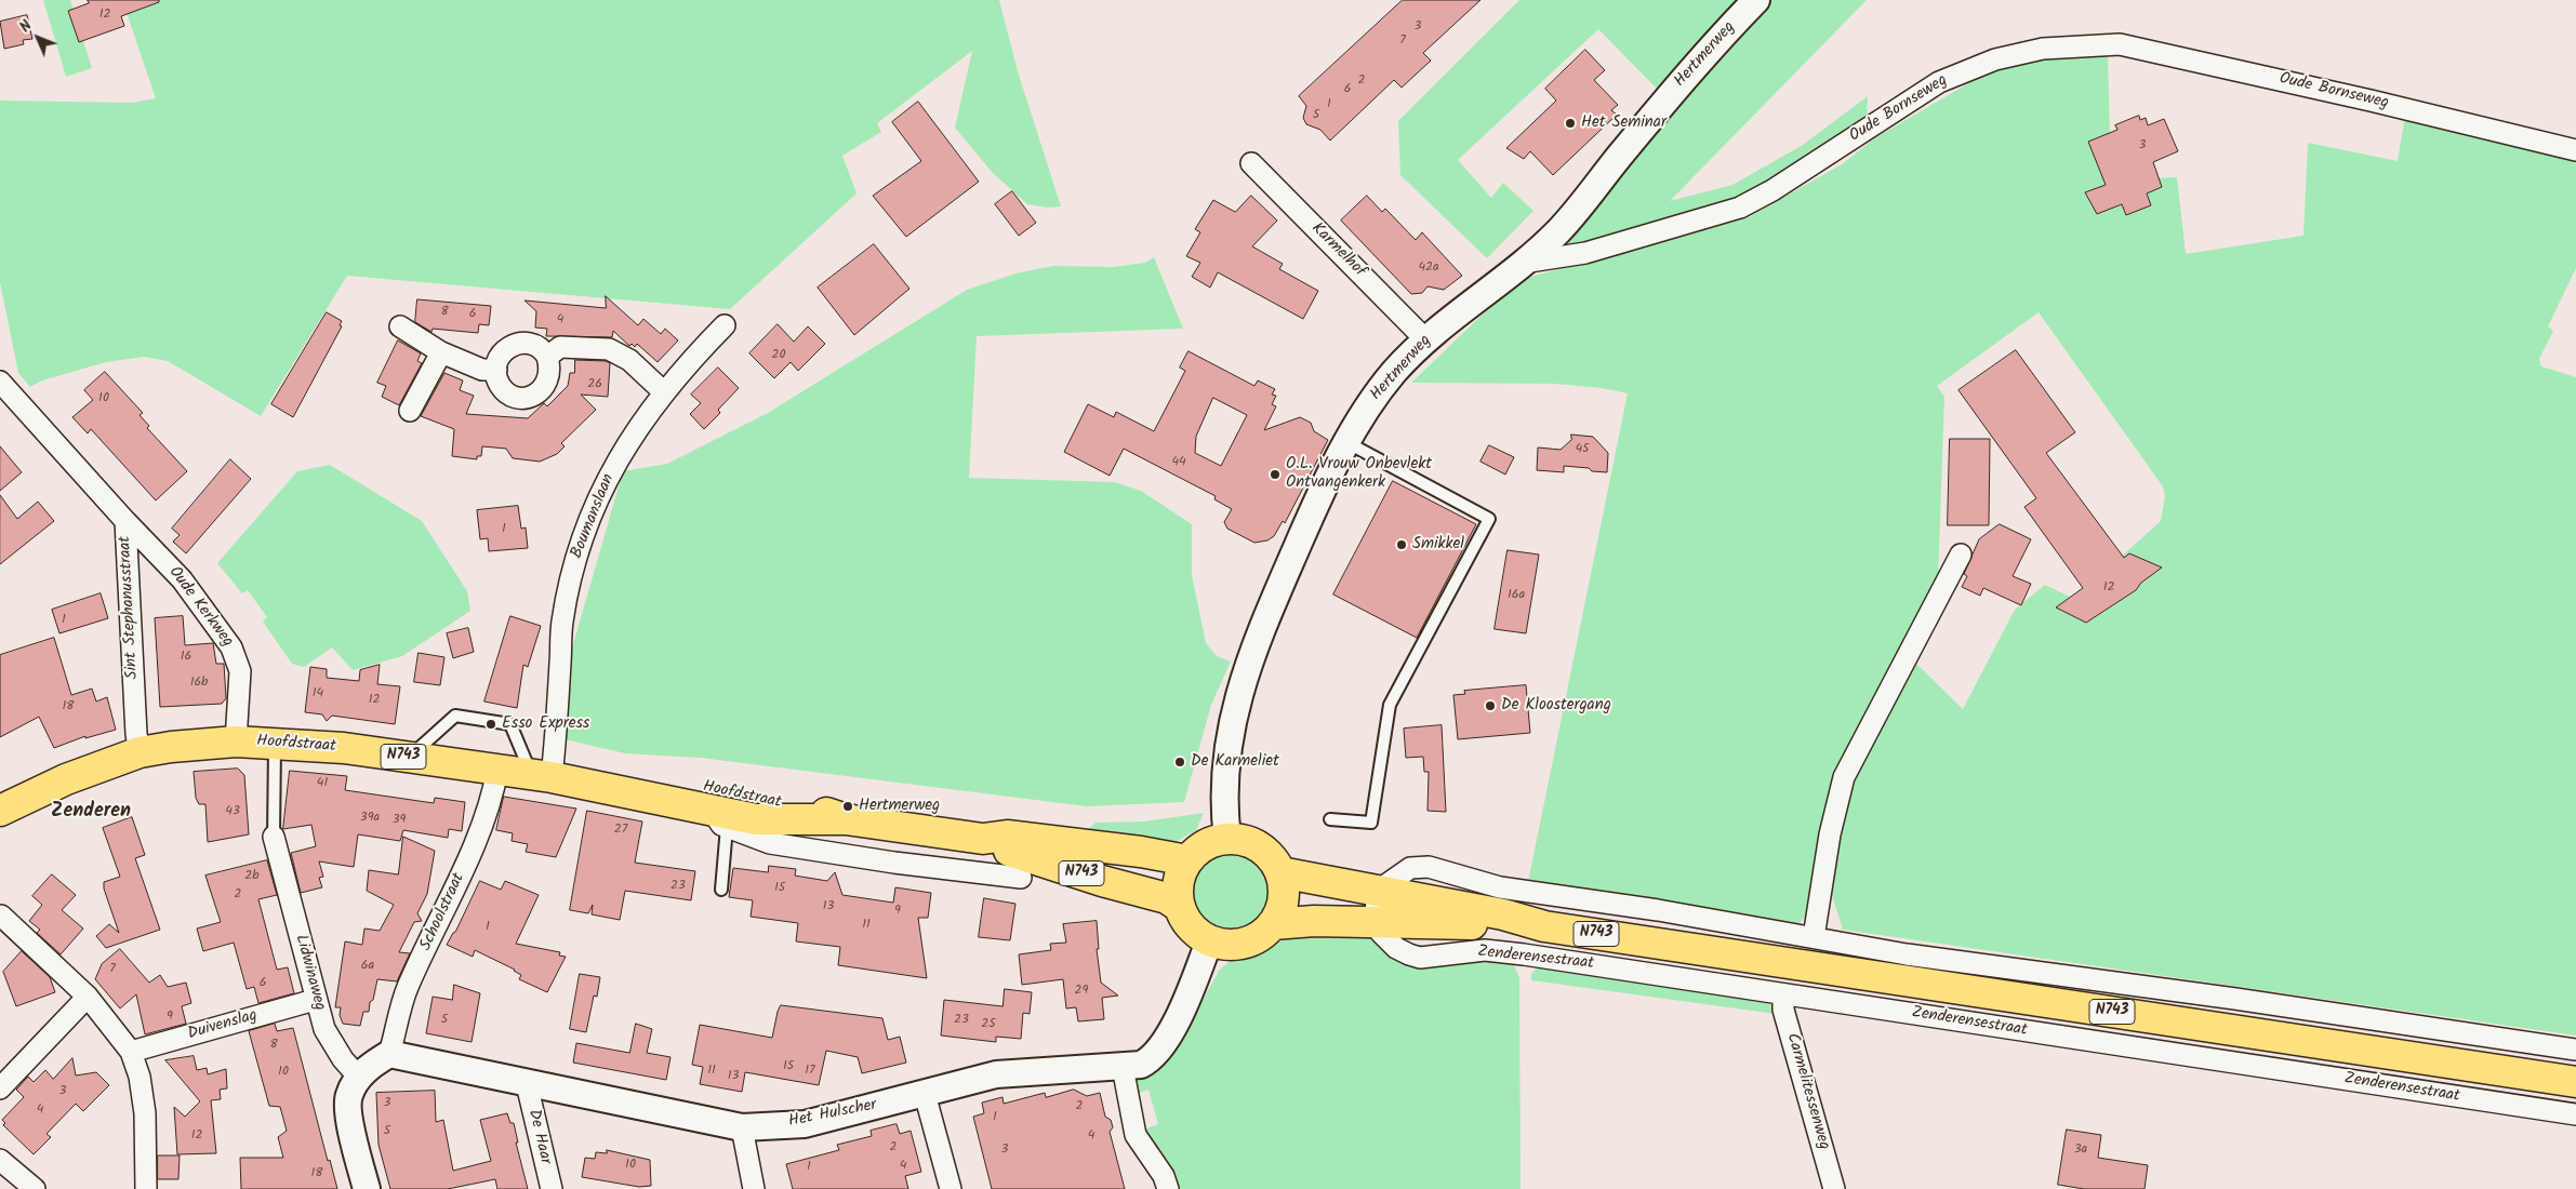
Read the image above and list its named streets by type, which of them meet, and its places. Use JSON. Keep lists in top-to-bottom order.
{
  "streets": {
    "main road": ["Hoofdstraat", "N743", "Zenderensestraat"],
    "street": [
      "Hertmerweg",
      "Oude Bornseweg",
      "Karmelhof",
      "Boumanslaan",
      "Sint Stephanusstraat",
      "Oude Kerkweg",
      "Schoolstraat",
      "Lidwinaweg",
      "Duivenslag",
      "Carmelitessenweg",
      "Het Hulscher",
      "De Haar"
    ]
  },
  "crossings": [
    ["Hertmerweg", "Oude Bornseweg"],
    ["Hertmerweg", "Karmelhof"],
    ["Hertmerweg", "Hoofdstraat"],
    ["Hertmerweg", "N743"],
    ["Hertmerweg", "Zenderensestraat"],
    ["Hertmerweg", "Het Hulscher"],
    ["Boumanslaan", "Hoofdstraat"],
    ["Sint Stephanusstraat", "Oude Kerkweg"],
    ["Sint Stephanusstraat", "Hoofdstraat"],
    ["Oude Kerkweg", "Hoofdstraat"],
    ["Hoofdstraat", "N743"],
    ["Hoofdstraat", "Schoolstraat"],
    ["Hoofdstraat", "Zenderensestraat"],
    ["Hoofdstraat", "Lidwinaweg"],
    ["Hoofdstraat", "Het Hulscher"],
    ["N743", "Zenderensestraat"],
    ["N743", "Het Hulscher"],
    ["Schoolstraat", "Het Hulscher"],
    ["Zenderensestraat", "Carmelitessenweg"],
    ["Zenderensestraat", "Het Hulscher"],
    ["Lidwinaweg", "Duivenslag"],
    ["Het Hulscher", "De Haar"]
  ],
  "districts": ["Zenderen"],
  "places": [
    "Het Seminar",
    "O.L. Vrouw Onbevlekt Ontvangenkerk",
    "Smikkel",
    "De Kloostergang",
    "Esso Express",
    "De Karmeliet",
    "Hertmerweg"
  ],
  "house_numbers": [
    "12",
    "3",
    "7",
    "2",
    "6",
    "1",
    "5",
    "3",
    "42a",
    "8",
    "6",
    "4",
    "20",
    "26",
    "10",
    "45",
    "44",
    "1",
    "12",
    "16a",
    "1",
    "16",
    "16b",
    "14",
    "12",
    "18",
    "41",
    "43",
    "39a",
    "39",
    "27",
    "2b",
    "23",
    "15",
    "2",
    "13",
    "9",
    "11",
    "1",
    "6a",
    "7",
    "6",
    "29",
    "9",
    "5",
    "23",
    "25",
    "8",
    "15",
    "11",
    "17",
    "10",
    "13",
    "3",
    "3",
    "2",
    "4",
    "1",
    "5",
    "12",
    "4",
    "2",
    "3",
    "3a",
    "10",
    "4",
    "1",
    "18"
  ],
  "north": "top left"
}
